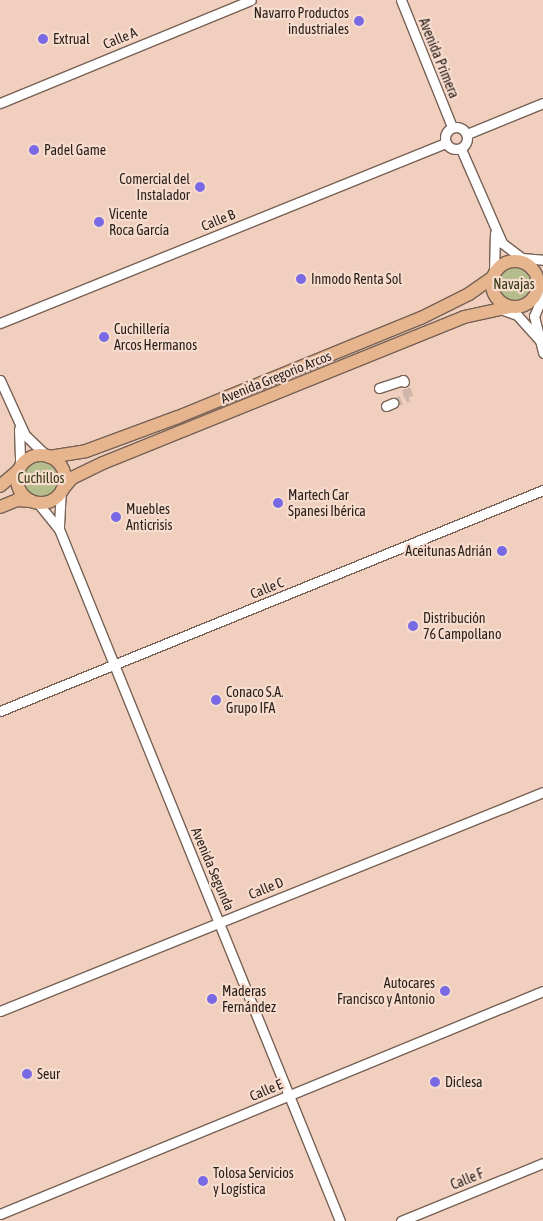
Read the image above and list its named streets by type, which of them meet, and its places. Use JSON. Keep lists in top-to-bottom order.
{
  "streets": {
    "main road": ["Avenida Gregorio Arcos"],
    "street": [
      "Calle A",
      "Avenida Primera",
      "Calle B",
      "Calle C",
      "Avenida Segunda",
      "Calle D",
      "Calle E",
      "Calle F"
    ]
  },
  "crossings": [
    ["Avenida Primera", "Calle B"],
    ["Avenida Gregorio Arcos", "Avenida Segunda"],
    ["Calle C", "Avenida Segunda"],
    ["Avenida Segunda", "Calle D"],
    ["Avenida Segunda", "Calle E"]
  ],
  "parks": ["Navajas", "Cuchillos"],
  "places": [
    "Navarro Productos industriales",
    "Extrual",
    "Padel Game",
    "Comercial del Instalador",
    "Vicente Roca García",
    "Inmodo Renta Sol",
    "Cuchillería Arcos Hermanos",
    "Martech Car Spanesi Ibérica",
    "Muebles Anticrisis",
    "Aceitunas Adrián",
    "Distribución 76 Campollano",
    "Conaco S.A. Grupo IFA",
    "Autocares Francisco y Antonio",
    "Maderas Fernández",
    "Seur",
    "Diclesa",
    "Tolosa Servicios y Logística"
  ]
}
